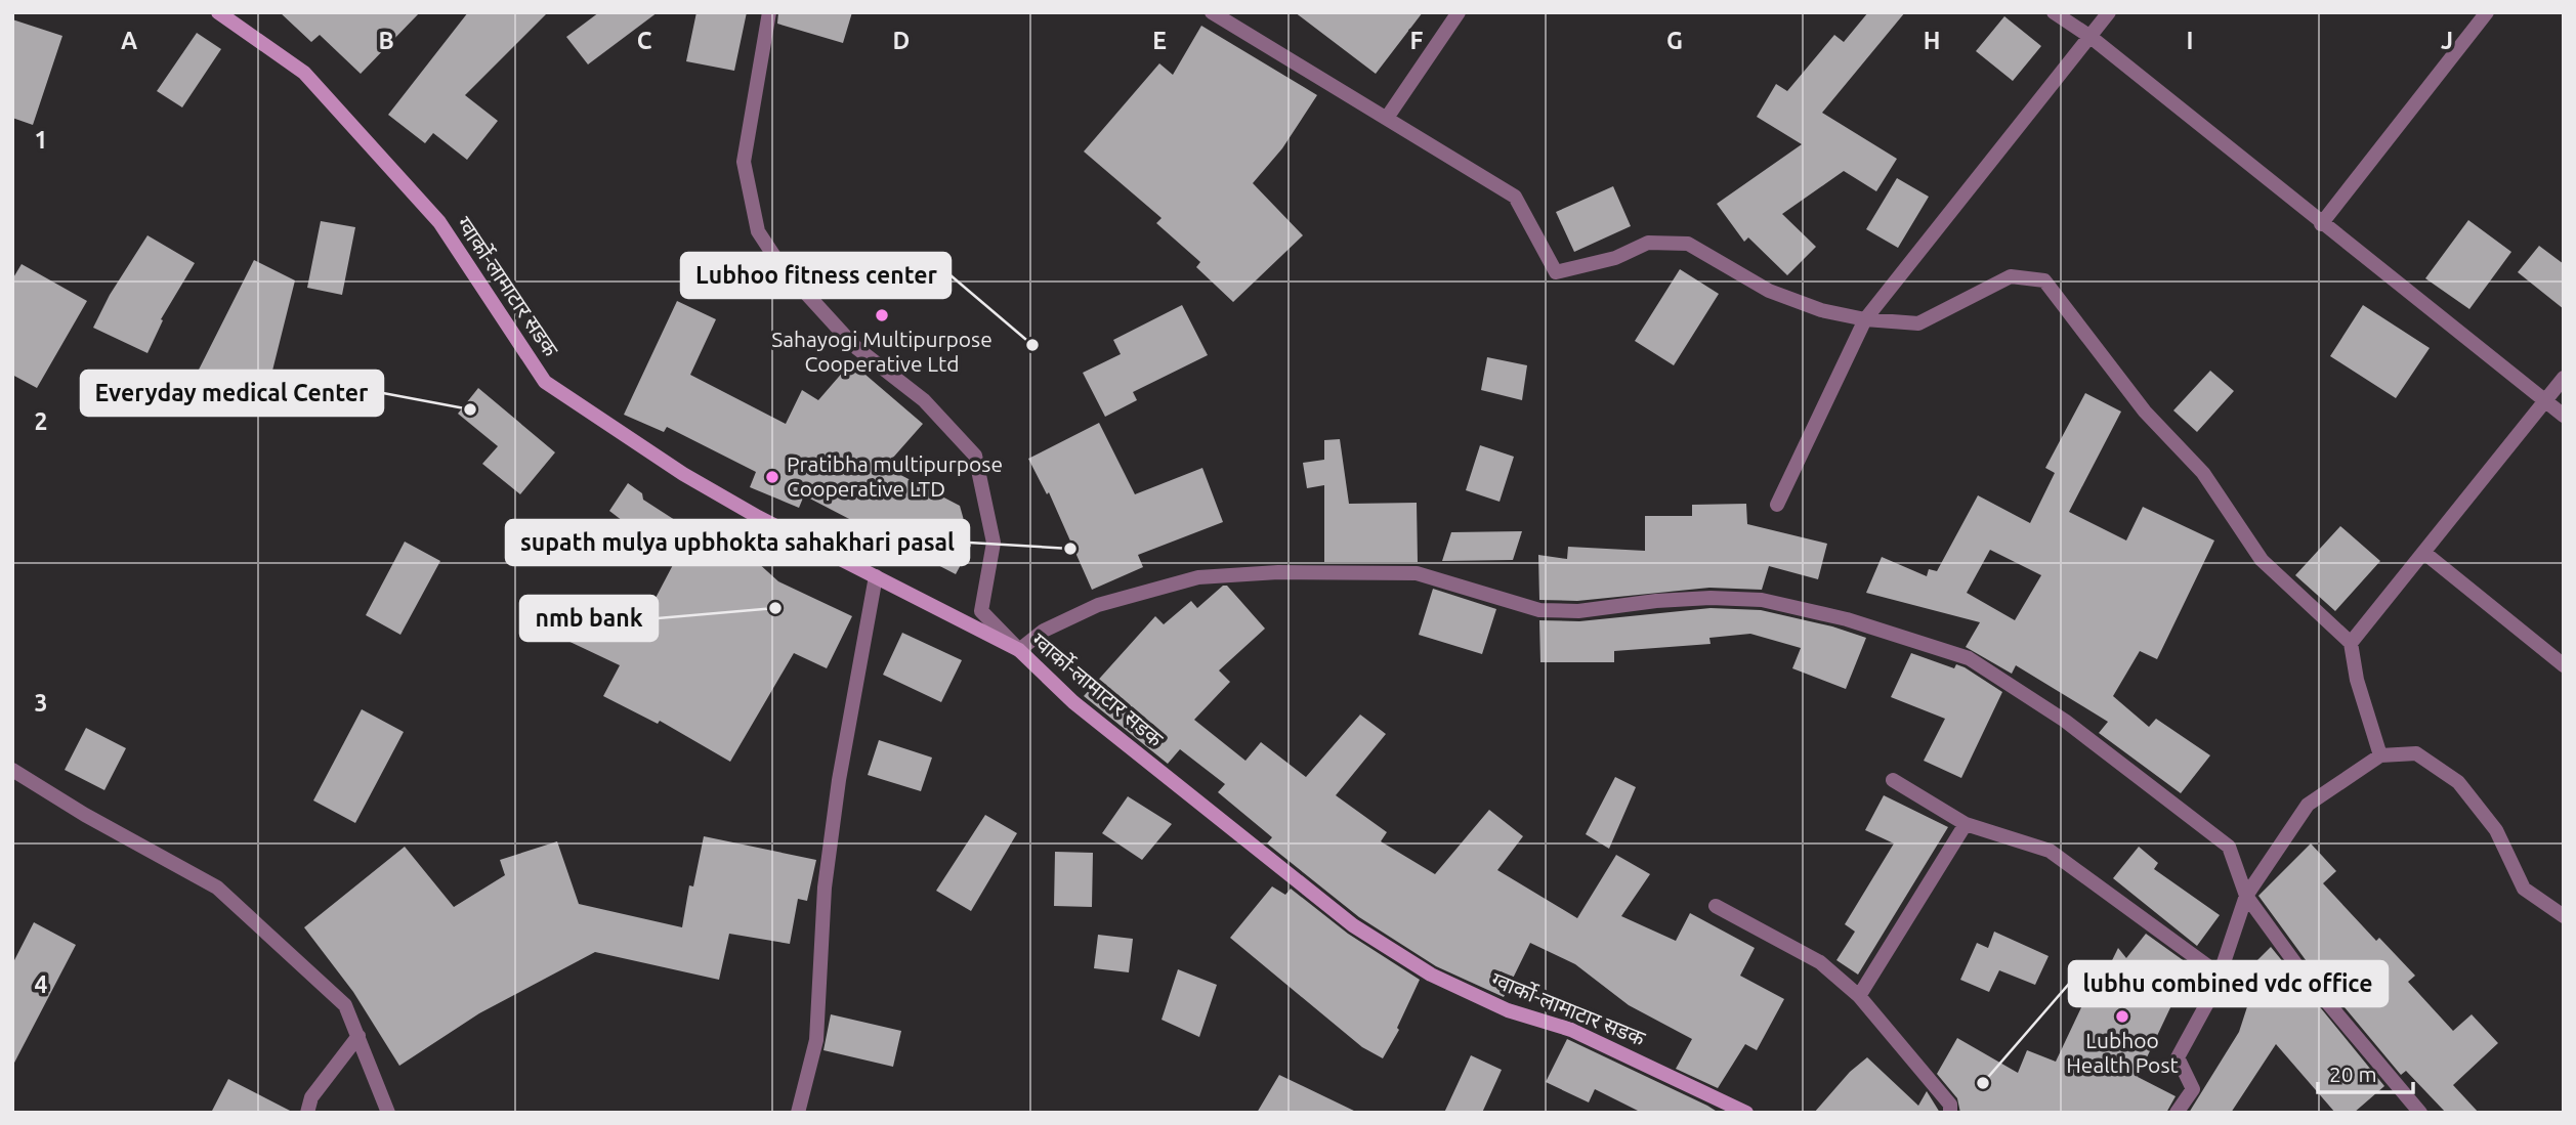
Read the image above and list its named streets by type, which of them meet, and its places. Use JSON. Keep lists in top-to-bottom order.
{
  "streets": {
    "main road": ["ग्वार्को-लामाटार सडक"]
  },
  "places": [
    "Sahayogi Multipurpose Cooperative Ltd",
    "Lubhoo fitness center",
    "Everyday medical Center",
    "Pratibha multipurpose Cooperative LTD",
    "supath mulya upbhokta sahakhari pasal",
    "nmb bank",
    "Lubhoo Health Post",
    "lubhu combined vdc office"
  ],
  "scale_bar": "20 m",
  "grid": {
    "columns": [
      "A",
      "B",
      "C",
      "D",
      "E",
      "F",
      "G",
      "H",
      "I",
      "J"
    ],
    "rows": [
      "1",
      "2",
      "3",
      "4"
    ]
  }
}
